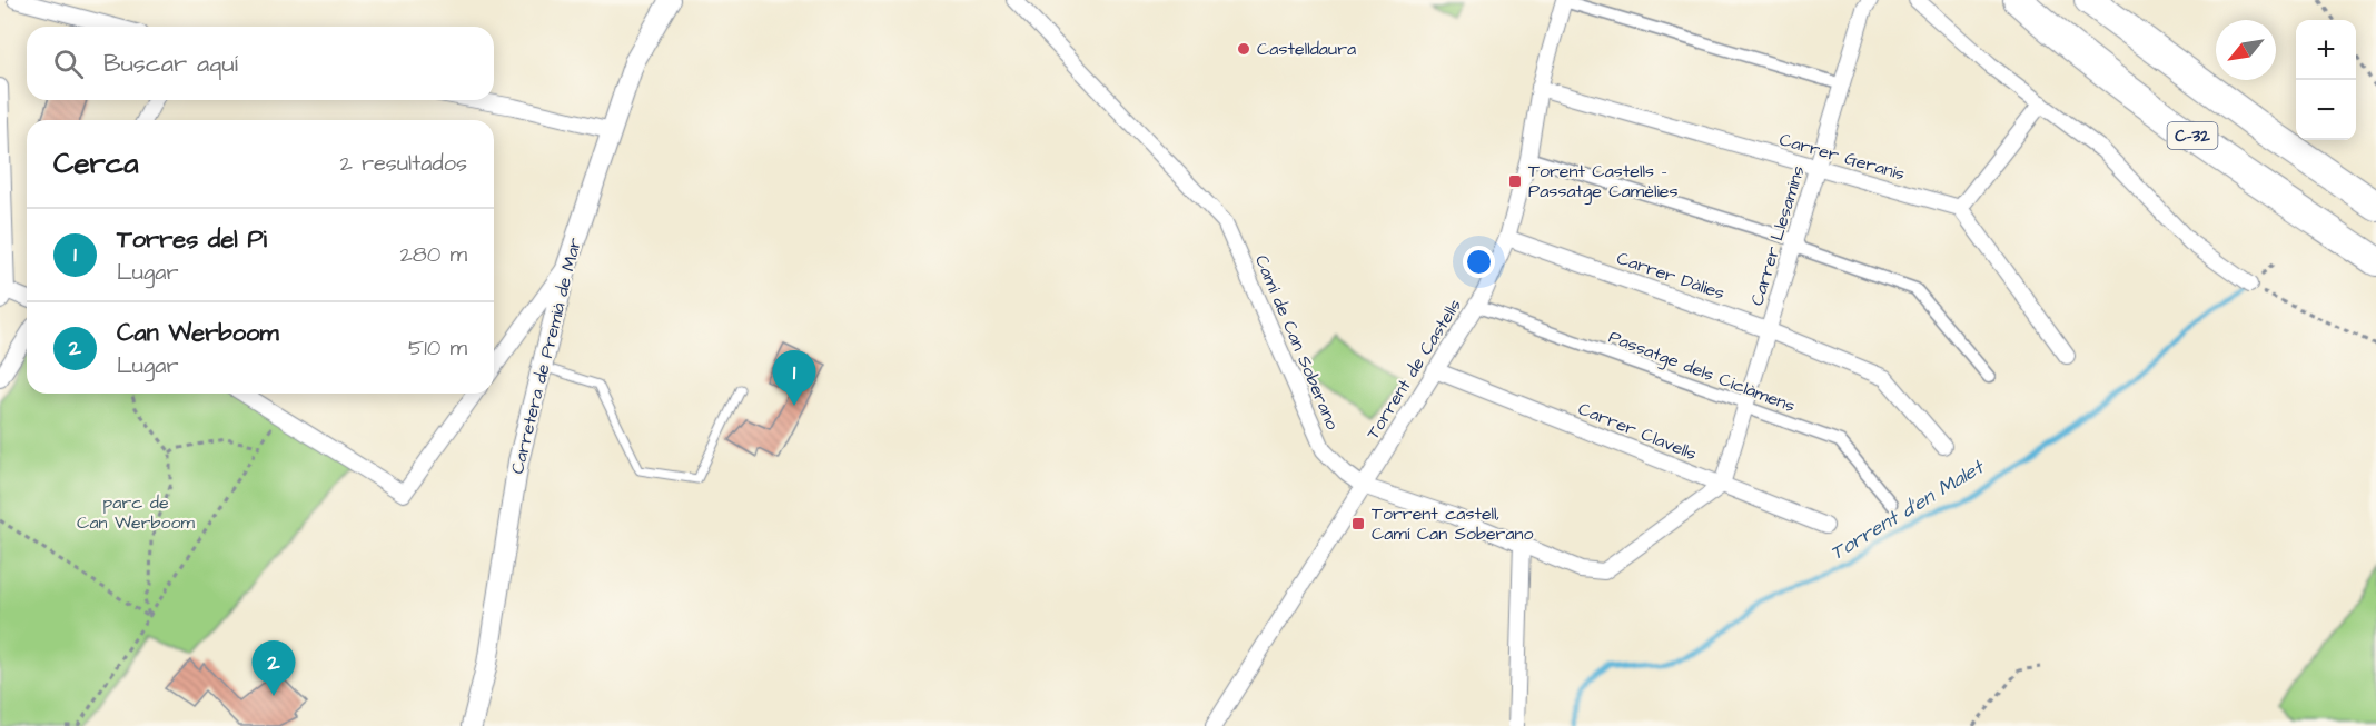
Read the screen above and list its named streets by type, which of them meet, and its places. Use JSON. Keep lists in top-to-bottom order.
{
  "streets": {
    "highway": ["C-32"],
    "street": [
      "Carrer Geranis",
      "Carrer Llesamins",
      "Carrer Dàlies",
      "Camí de Can Soberano",
      "Carretera de Premià de Mar",
      "Torrent de Castells",
      "Passatge dels Ciclàmens",
      "Carrer Clavells"
    ]
  },
  "crossings": [
    ["Carrer Geranis", "Carrer Llesamins"],
    ["Carrer Geranis", "Torrent de Castells"],
    ["Carrer Llesamins", "Carrer Dàlies"],
    ["Carrer Llesamins", "Camí de Can Soberano"],
    ["Carrer Llesamins", "Passatge dels Ciclàmens"],
    ["Carrer Llesamins", "Carrer Clavells"],
    ["Carrer Dàlies", "Torrent de Castells"],
    ["Camí de Can Soberano", "Torrent de Castells"],
    ["Camí de Can Soberano", "Carrer Clavells"],
    ["Torrent de Castells", "Passatge dels Ciclàmens"],
    ["Torrent de Castells", "Carrer Clavells"]
  ],
  "water": ["Torrent d'en Malet"],
  "parks": ["parc de Can Werboom"],
  "places": {
    "other": ["Castelldaura"],
    "transit": ["Torent Castells - Passatge Camèlies", "Torrent castell, Camí Can Soberano"]
  },
  "north": "bottom left",
  "page": {
    "map_buttons": ["+", "−"],
    "search": "Buscar aquí",
    "heading": ["Cerca", "2 resultados"],
    "list": [
      {
        "mark": "1",
        "name": "Torres del Pi",
        "note": "Lugar",
        "value": "280 m"
      },
      {
        "mark": "2",
        "name": "Can Werboom",
        "note": "Lugar",
        "value": "510 m"
      }
    ],
    "pins": ["1", "2"]
  }
}
